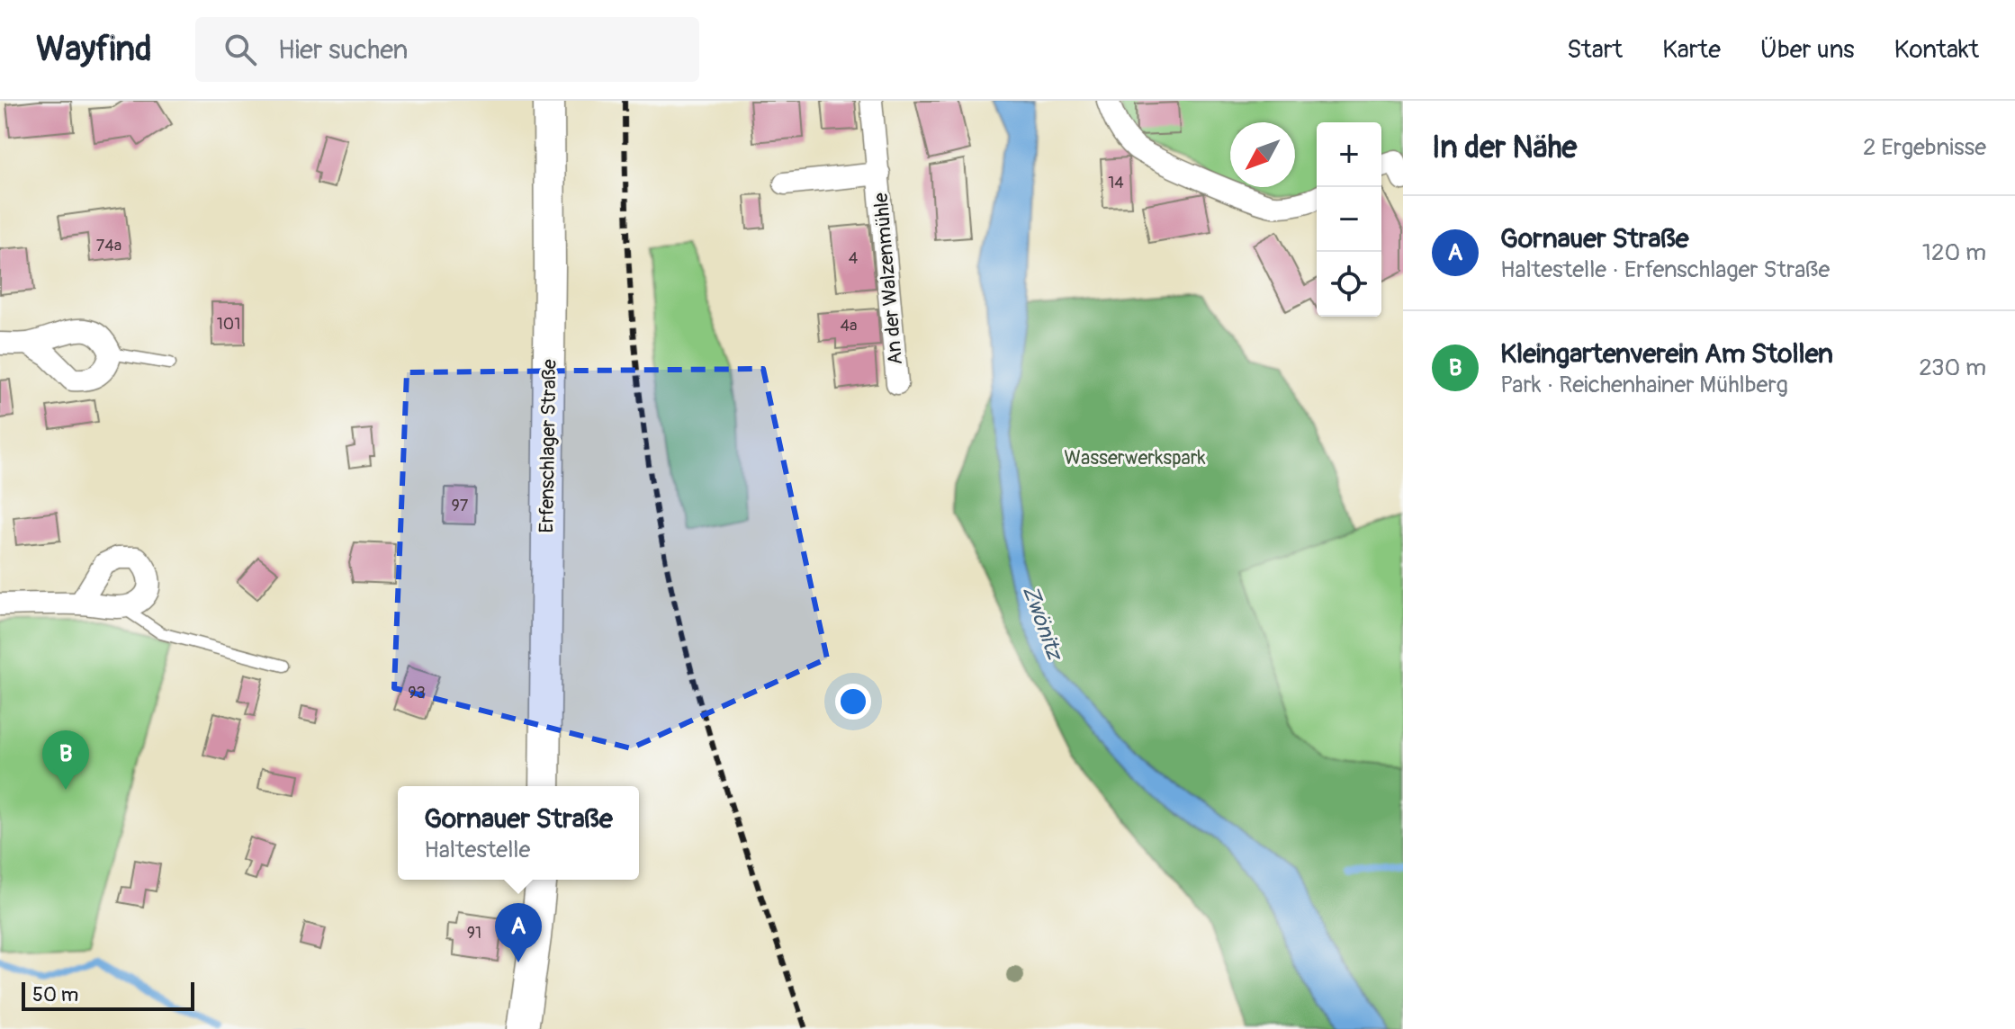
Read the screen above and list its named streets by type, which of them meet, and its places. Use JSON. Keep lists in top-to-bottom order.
{
  "streets": {
    "main road": ["Erfenschlager Straße"],
    "street": ["An der Walzenmühle"]
  },
  "water": ["Zwönitz"],
  "parks": ["Wasserwerkspark"],
  "house_numbers": [
    "14",
    "74a",
    "4",
    "101",
    "4a",
    "97",
    "93",
    "91"
  ],
  "scale_bar": "50 m",
  "north": "bottom left",
  "page": {
    "header": "Wayfind",
    "search": "Hier suchen",
    "nav": [
      "Start",
      "Karte",
      "Über uns",
      "Kontakt"
    ],
    "heading": ["In der Nähe", "2 Ergebnisse"],
    "map_buttons": ["+", "−"],
    "list": [
      {
        "mark": "A",
        "name": "Gornauer Straße",
        "note": "Haltestelle · Erfenschlager Straße",
        "value": "120 m"
      },
      {
        "mark": "B",
        "name": "Kleingartenverein Am Stollen",
        "note": "Park · Reichenhainer Mühlberg",
        "value": "230 m"
      }
    ],
    "pins": ["B", "A"],
    "popup": ["Gornauer Straße", "Haltestelle"],
    "scale": "50 m"
  }
}
